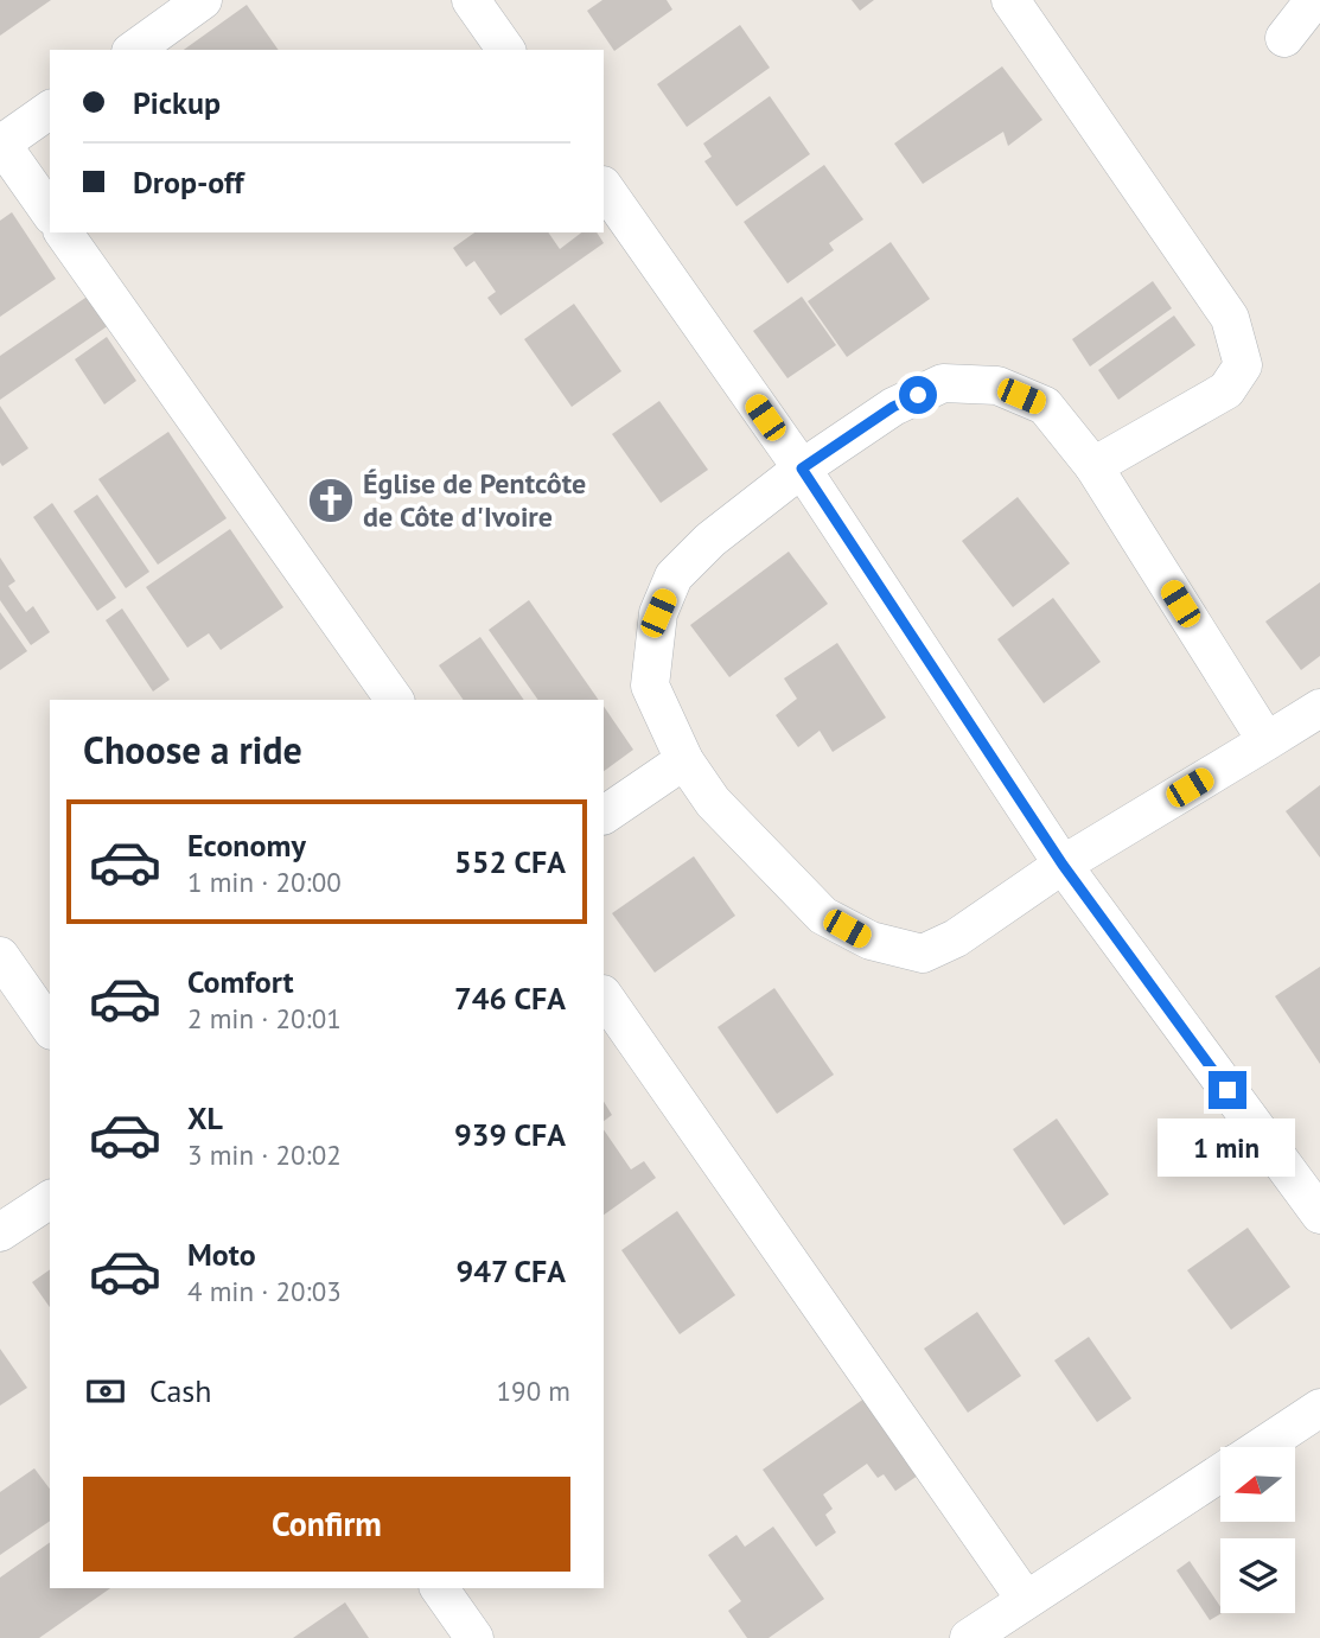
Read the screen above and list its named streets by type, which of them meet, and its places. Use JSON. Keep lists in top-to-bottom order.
{
  "places": {
    "church": ["Église de Pentcôte de Côte d'Ivoire"]
  },
  "north": "left",
  "page": {
    "banner": ["Pickup", "Drop-off"],
    "heading": "Choose a ride",
    "list": [
      {
        "name": "Economy",
        "note": "1 min · 20:00",
        "value": "552 CFA"
      },
      {
        "name": "Comfort",
        "note": "2 min · 20:01",
        "value": "746 CFA"
      },
      {
        "name": "XL",
        "note": "3 min · 20:02",
        "value": "939 CFA"
      },
      {
        "name": "Moto",
        "note": "4 min · 20:03",
        "value": "947 CFA"
      }
    ],
    "bubble": "1 min",
    "pay": ["Cash", "190 m"],
    "buttons": "Confirm"
  }
}
